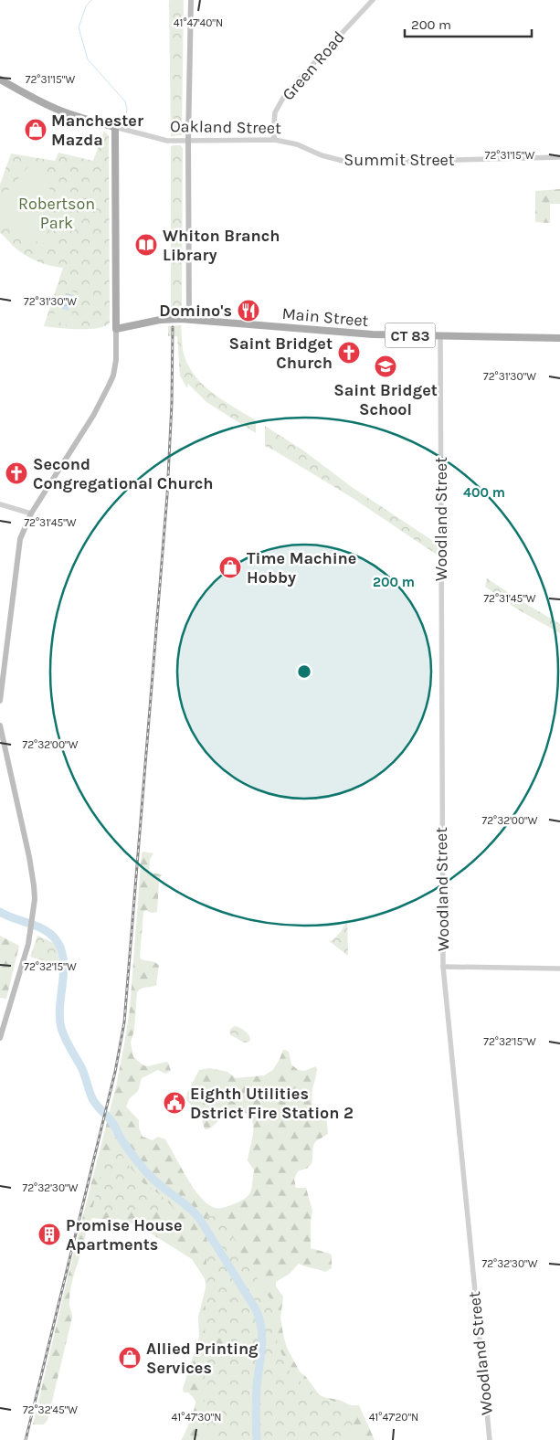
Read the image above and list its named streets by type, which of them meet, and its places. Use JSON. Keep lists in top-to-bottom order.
{
  "streets": {
    "main road": ["Oakland Street", "Main Street", "CT 83"],
    "street": ["Green Road", "Summit Street", "Woodland Street"]
  },
  "crossings": [
    ["Green Road", "Oakland Street"],
    ["Oakland Street", "Summit Street"],
    ["Main Street", "Woodland Street"]
  ],
  "parks": ["Robertson Park"],
  "places": {
    "shop": ["Manchester Mazda", "Time Machine Hobby", "Allied Printing Services"],
    "library": ["Whiton Branch Library"],
    "restaurant": ["Domino's"],
    "church": ["Saint Bridget Church", "Second Congregational Church"],
    "school or university": ["Saint Bridget School"],
    "public building": ["Eighth Utilities Dstrict Fire Station 2"],
    "building": ["Promise House Apartments"]
  },
  "scale_bar": "200 m",
  "coordinates": [
    "41°47'40\"N",
    "72°31'15\"W",
    "72°31'30\"W",
    "72°31'45\"W",
    "72°32'00\"W",
    "72°32'15\"W",
    "72°32'30\"W",
    "72°32'45\"W",
    "41°47'30\"N",
    "41°47'20\"N"
  ],
  "rings": ["400 m", "200 m"]
}
